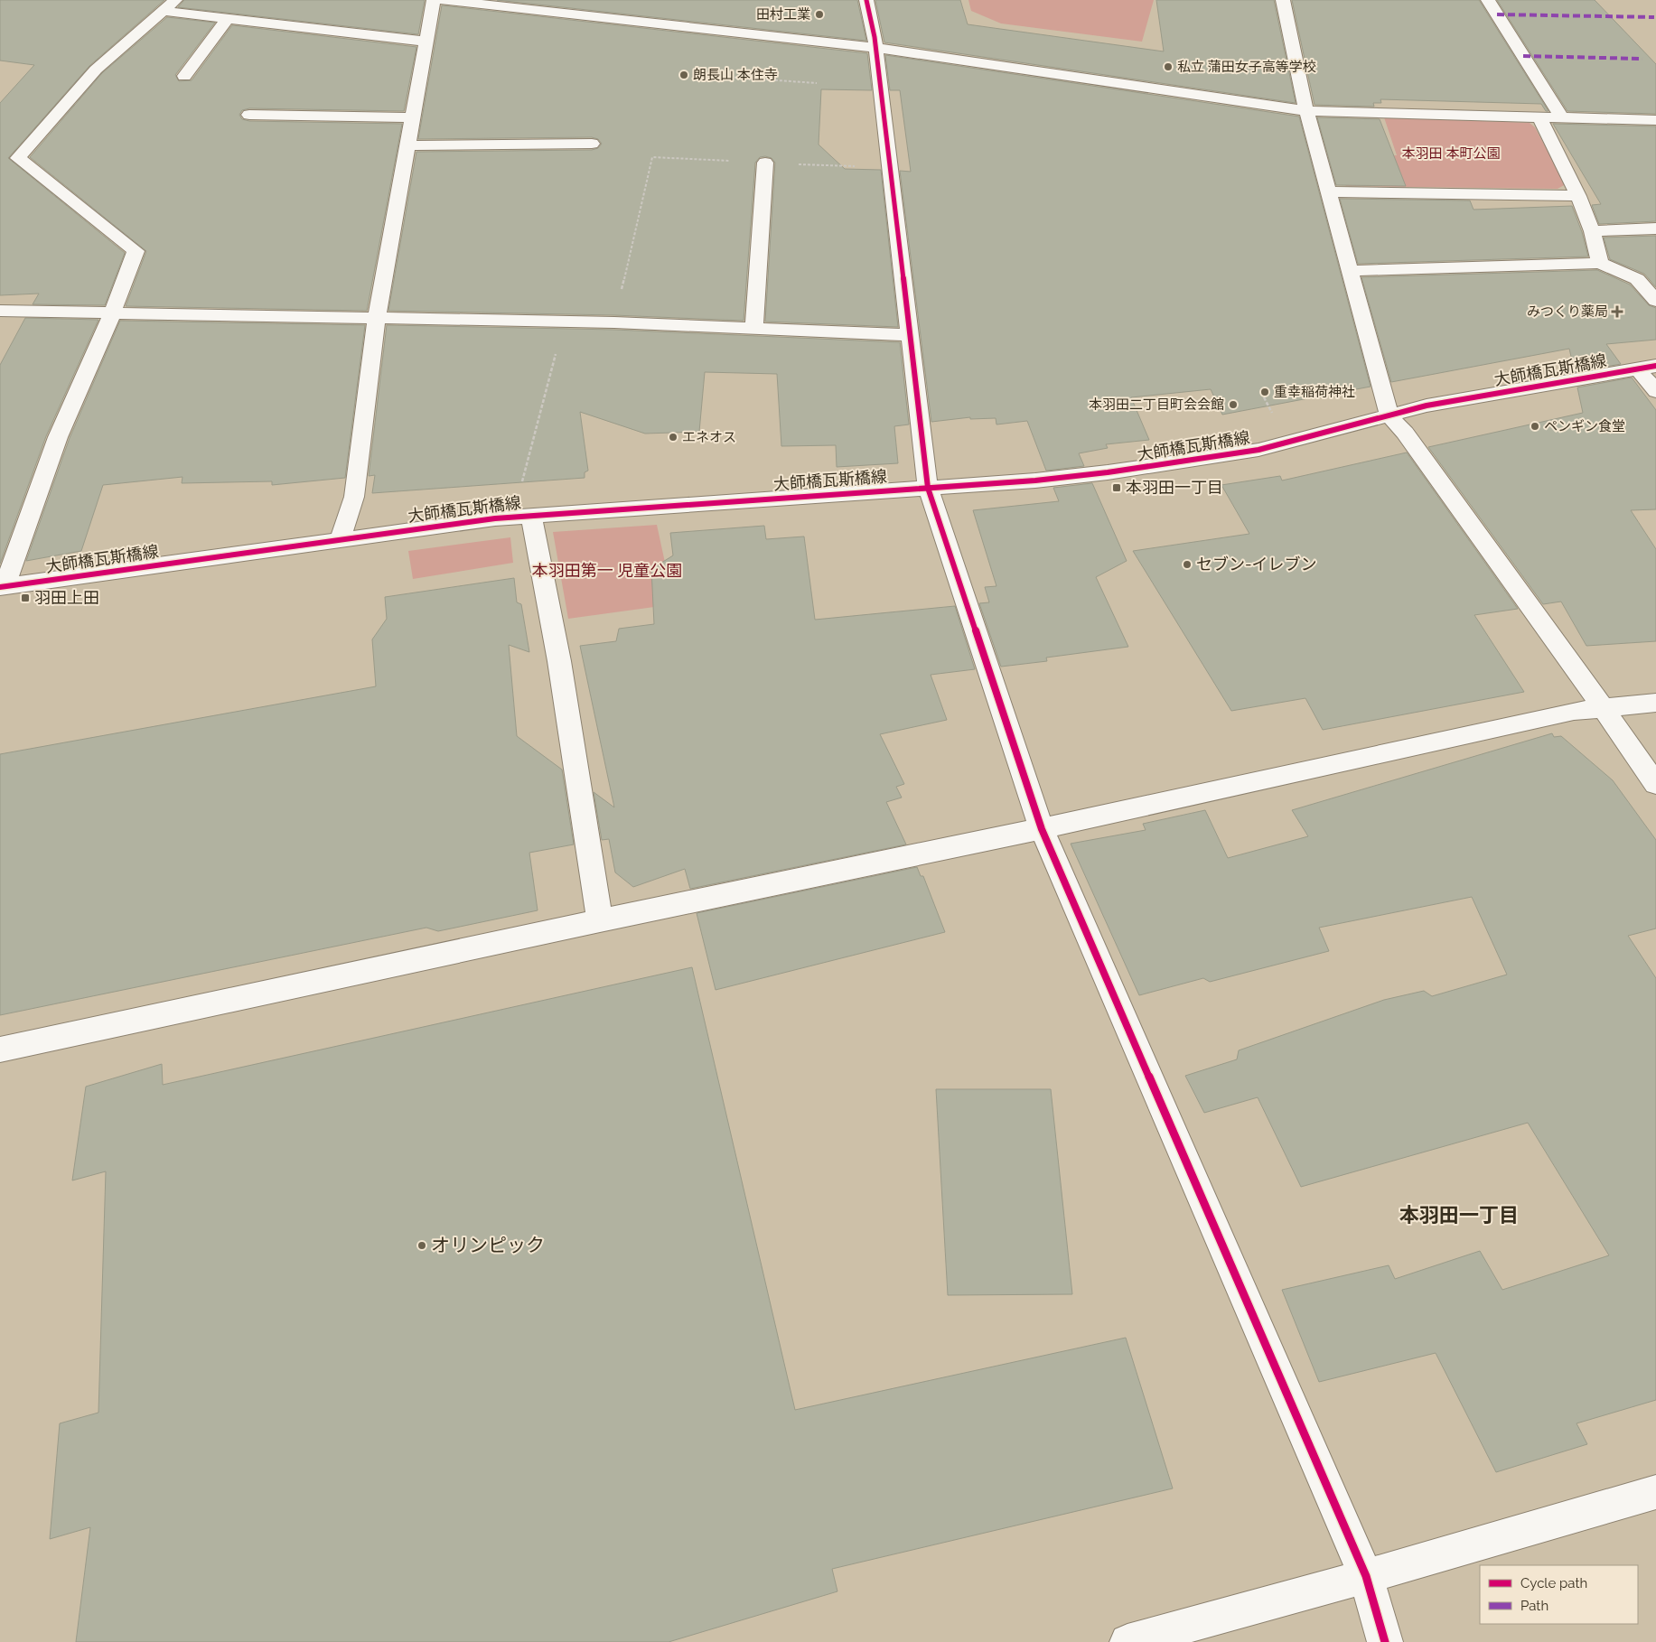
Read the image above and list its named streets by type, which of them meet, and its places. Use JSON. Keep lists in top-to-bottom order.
{
  "streets": {
    "street": ["大師橋瓦斯橋線"]
  },
  "districts": ["本羽田一丁目"],
  "parks": ["本羽田 本町公園", "本羽田第一 児童公園"],
  "places": {
    "other": [
      "田村工業",
      "私立 蒲田女子高等学校",
      "朗長山 本住寺",
      "重幸稲荷神社",
      "本羽田二丁目町会会館",
      "ペンギン食堂",
      "エネオス",
      "セブン-イレブン",
      "オリンピック"
    ],
    "health": ["みつくり薬局"],
    "transit": ["本羽田一丁目", "羽田上田"]
  },
  "legend": ["Cycle path", "Path"]
}
